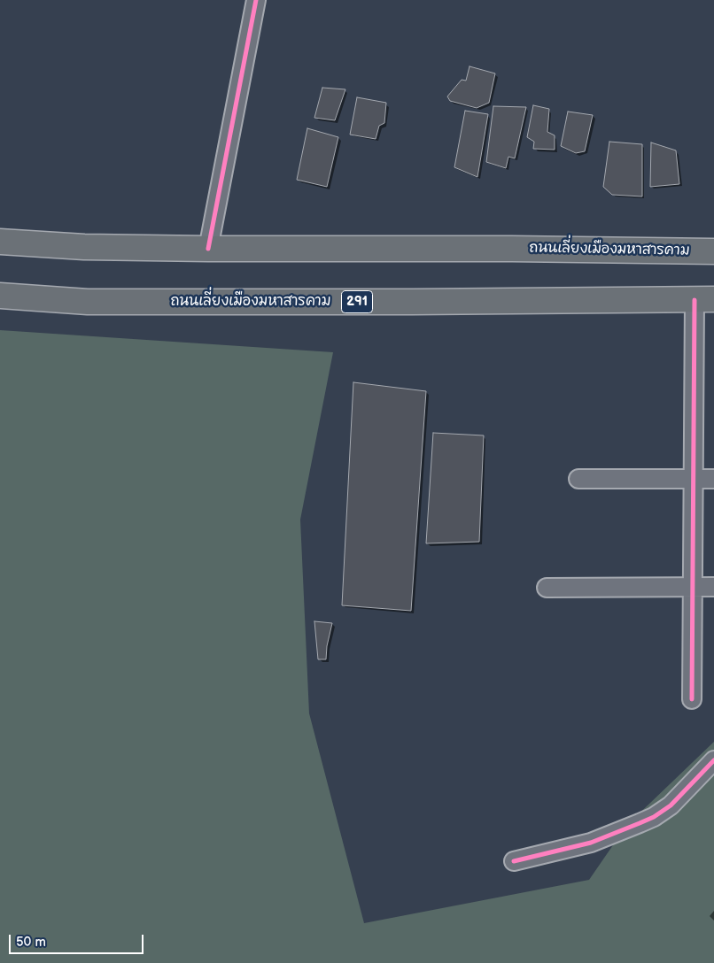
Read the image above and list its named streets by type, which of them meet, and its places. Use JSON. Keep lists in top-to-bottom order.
{
  "streets": {
    "highway": ["ถนนเลี่ยงเมืองมหาสารคาม", "291"]
  },
  "scale_bar": "50 m"
}
